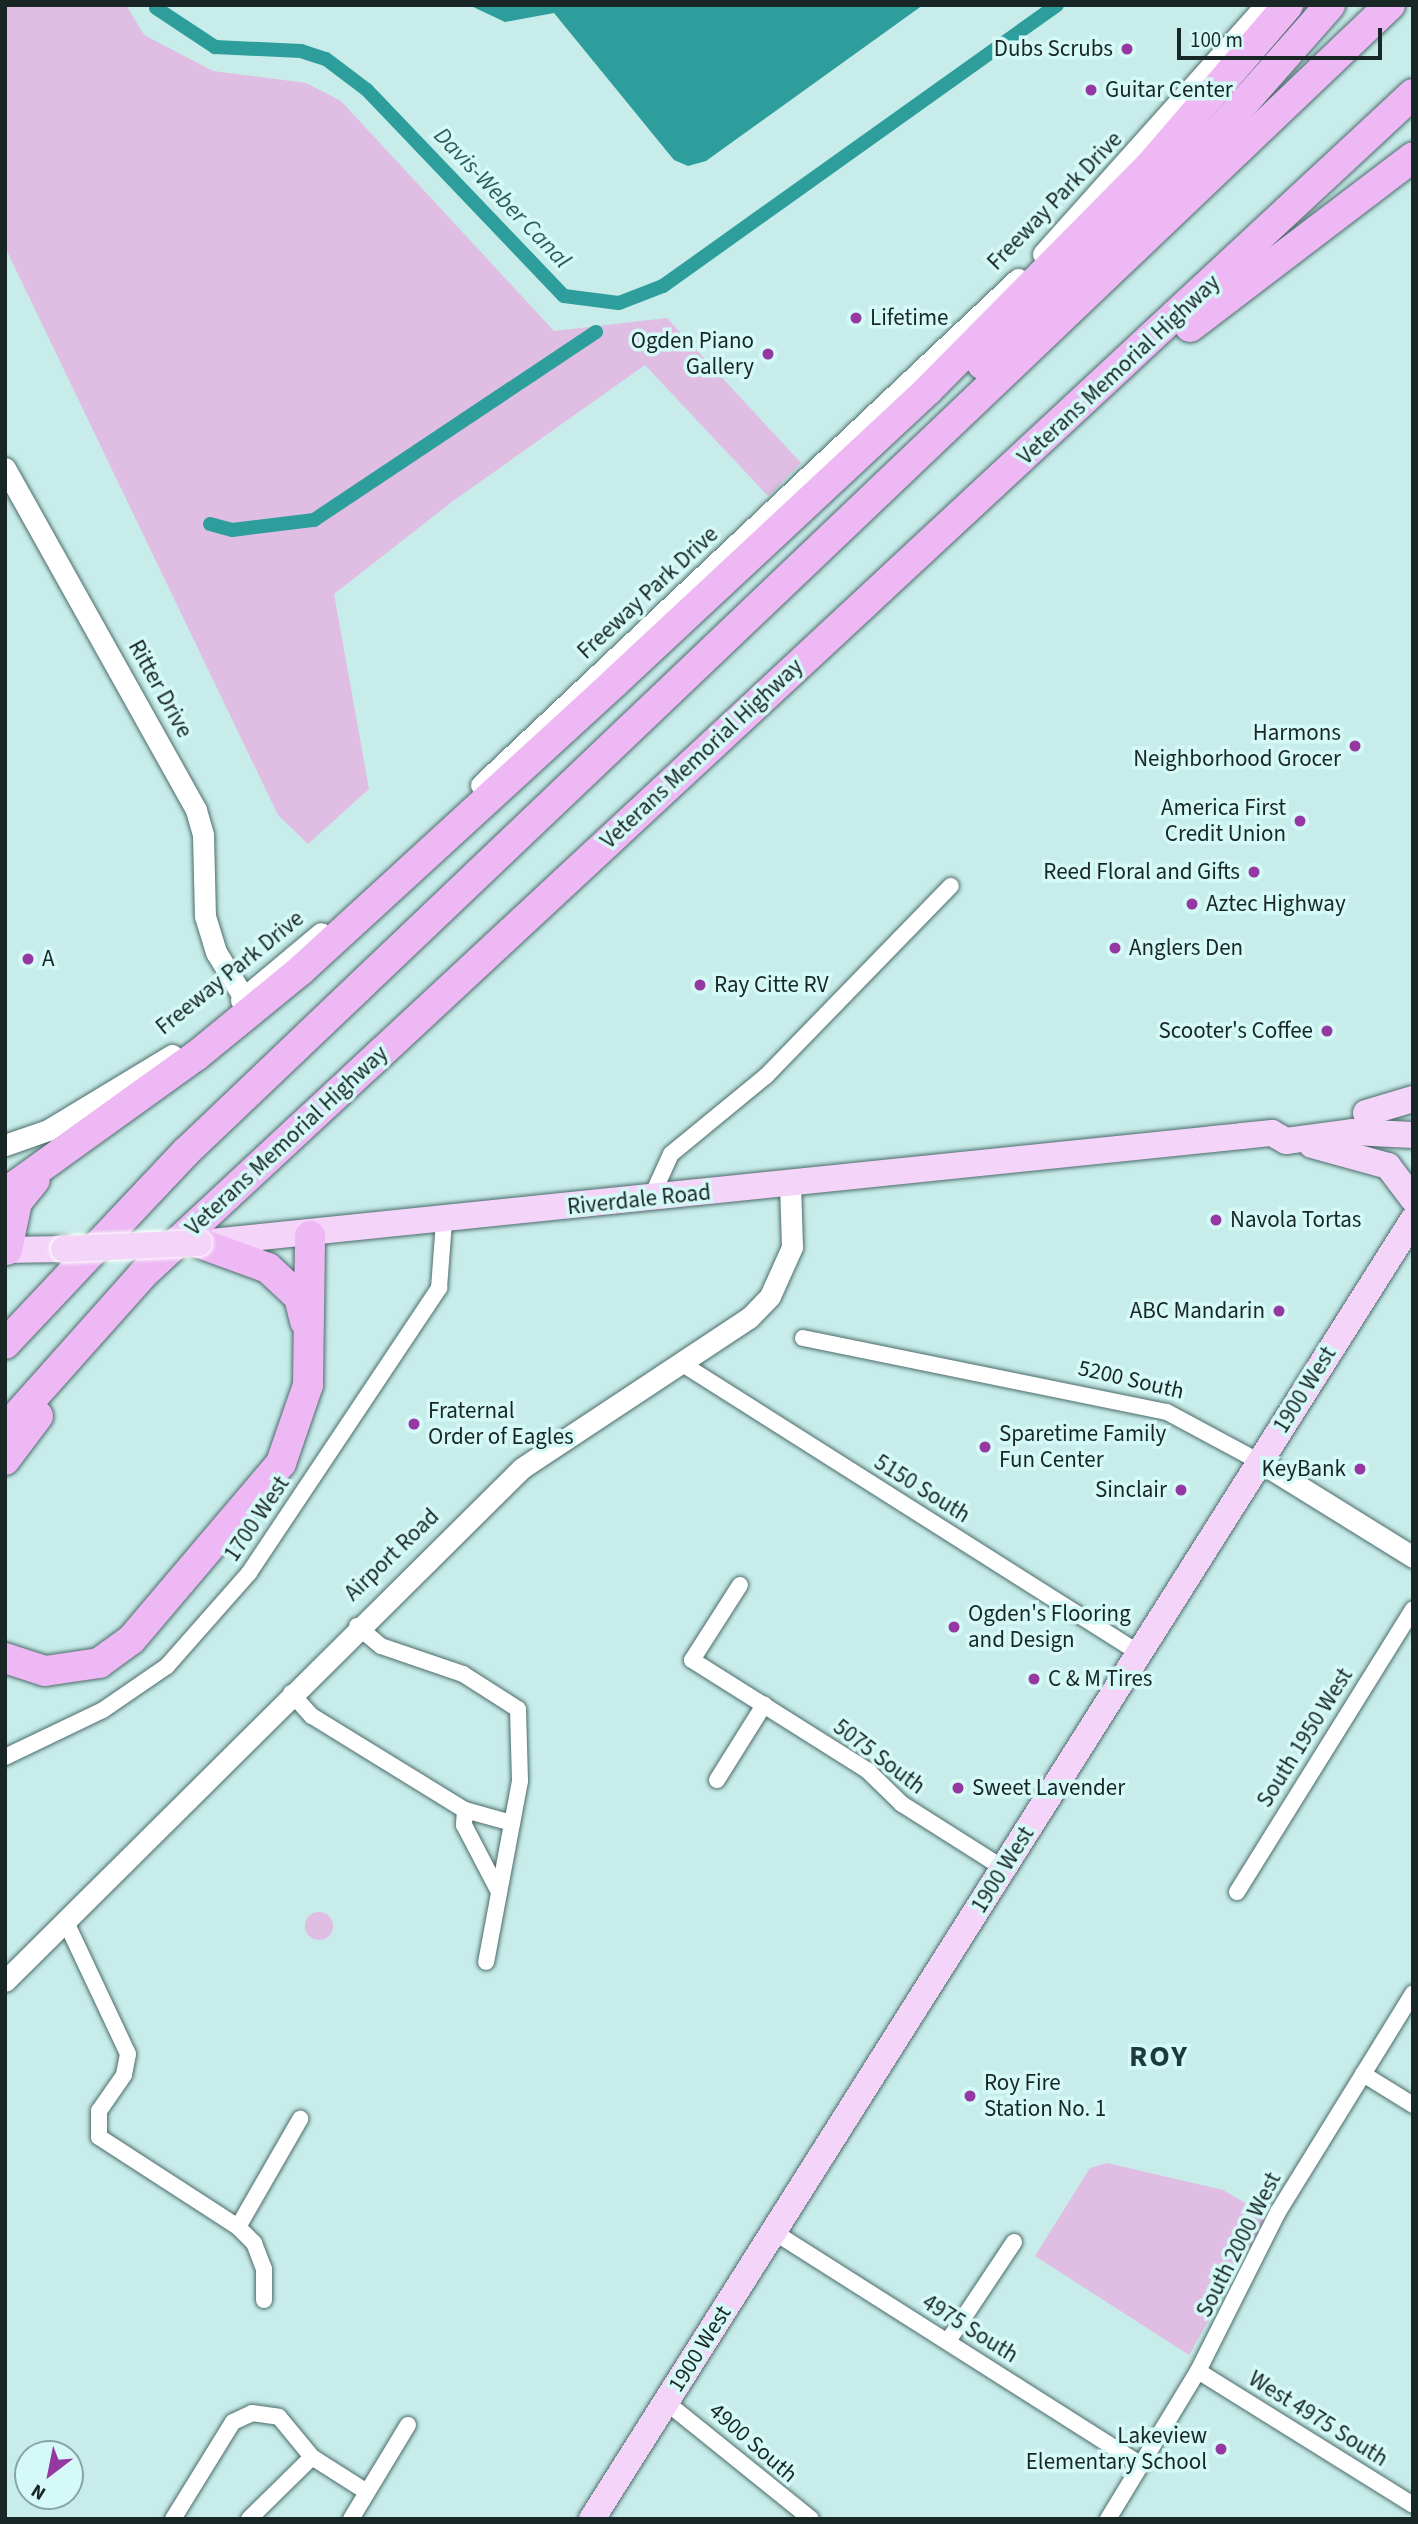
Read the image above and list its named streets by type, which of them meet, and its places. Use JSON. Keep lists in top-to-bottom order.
{
  "streets": {
    "highway": ["Veterans Memorial Highway"],
    "main road": ["Riverdale Road", "1900 West"],
    "street": [
      "Freeway Park Drive",
      "Ritter Drive",
      "5200 South",
      "5150 South",
      "1700 West",
      "Airport Road",
      "South 1950 West",
      "5075 South",
      "South 2000 West",
      "4975 South",
      "West 4975 South",
      "4900 South"
    ]
  },
  "crossings": [
    ["Freeway Park Drive", "Ritter Drive"],
    ["Riverdale Road", "1700 West"],
    ["Riverdale Road", "Airport Road"],
    ["5200 South", "1900 West"],
    ["1900 West", "5150 South"],
    ["1900 West", "5075 South"],
    ["1900 West", "4975 South"],
    ["1900 West", "4900 South"],
    ["5150 South", "Airport Road"],
    ["South 2000 West", "4975 South"],
    ["South 2000 West", "West 4975 South"]
  ],
  "districts": ["ROY"],
  "water": ["Davis-Weber Canal"],
  "places": [
    "Dubs Scrubs",
    "Guitar Center",
    "Lifetime",
    "Ogden Piano Gallery",
    "Harmons Neighborhood Grocer",
    "America First Credit Union",
    "Reed Floral and Gifts",
    "Aztec Highway",
    "Anglers Den",
    "A",
    "Ray Citte RV",
    "Scooter's Coffee",
    "Navola Tortas",
    "ABC Mandarin",
    "Fraternal Order of Eagles",
    "Sparetime Family Fun Center",
    "KeyBank",
    "Sinclair",
    "Ogden's Flooring and Design",
    "C & M Tires",
    "Sweet Lavender",
    "Roy Fire Station No. 1",
    "Lakeview Elementary School"
  ],
  "scale_bar": "100 m",
  "north": "bottom left"
}
